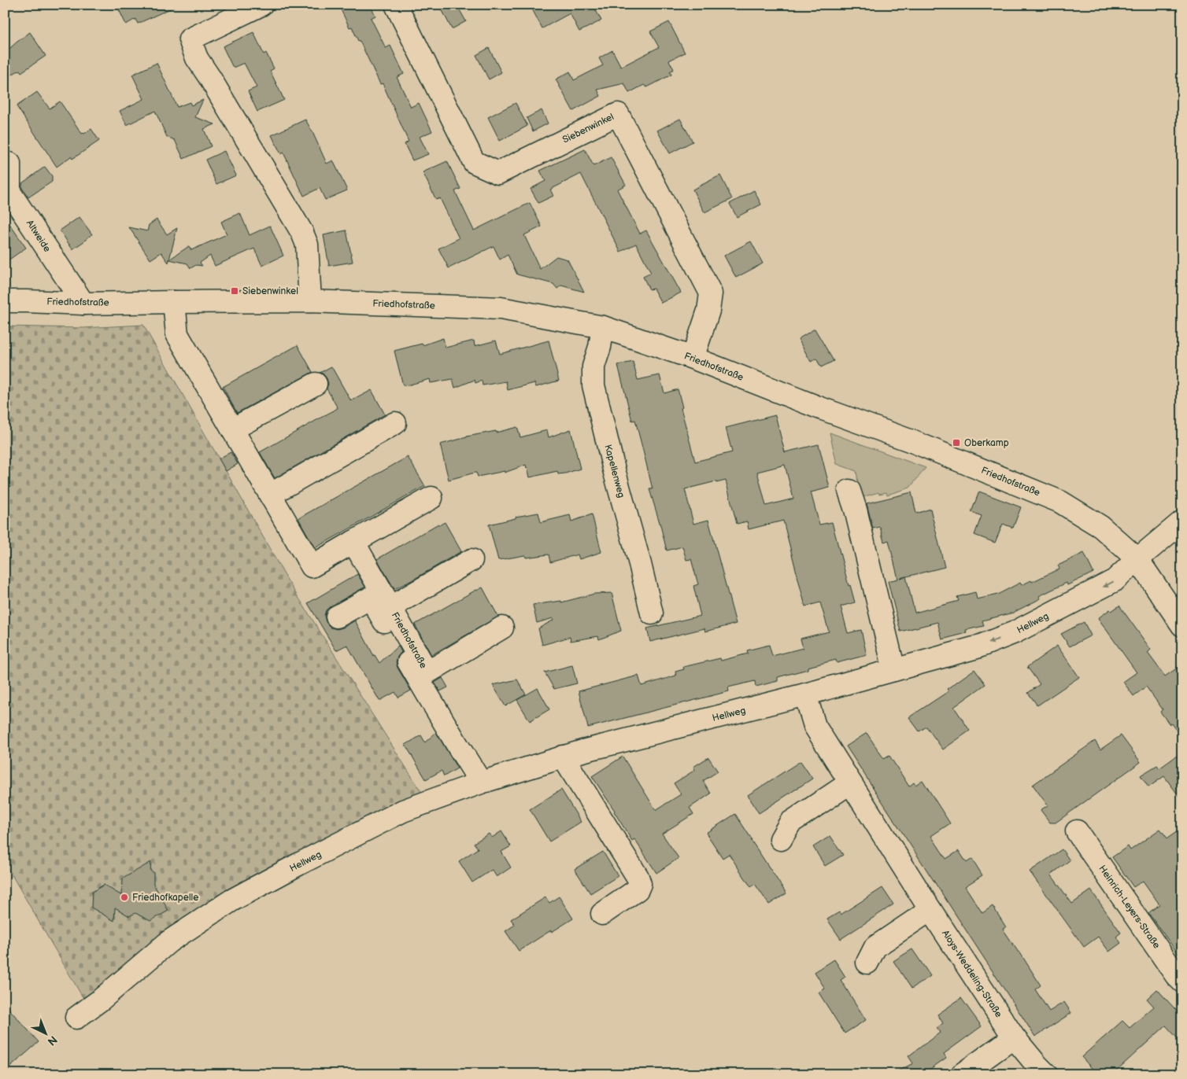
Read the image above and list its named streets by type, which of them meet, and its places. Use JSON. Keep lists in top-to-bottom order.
{
  "streets": {
    "street": [
      "Siebenwinkel",
      "Altweide",
      "Friedhofstraße",
      "Kapellenweg",
      "Hellweg",
      "Heinrich-Leyers-Straße",
      "Aloys-Weddeling-Straße"
    ]
  },
  "crossings": [
    ["Siebenwinkel", "Friedhofstraße"],
    ["Altweide", "Friedhofstraße"],
    ["Friedhofstraße", "Kapellenweg"],
    ["Friedhofstraße", "Hellweg"],
    ["Hellweg", "Aloys-Weddeling-Straße"]
  ],
  "places": {
    "transit": ["Siebenwinkel", "Oberkamp"],
    "other": ["Friedhofkapelle"]
  },
  "north": "bottom right"
}
